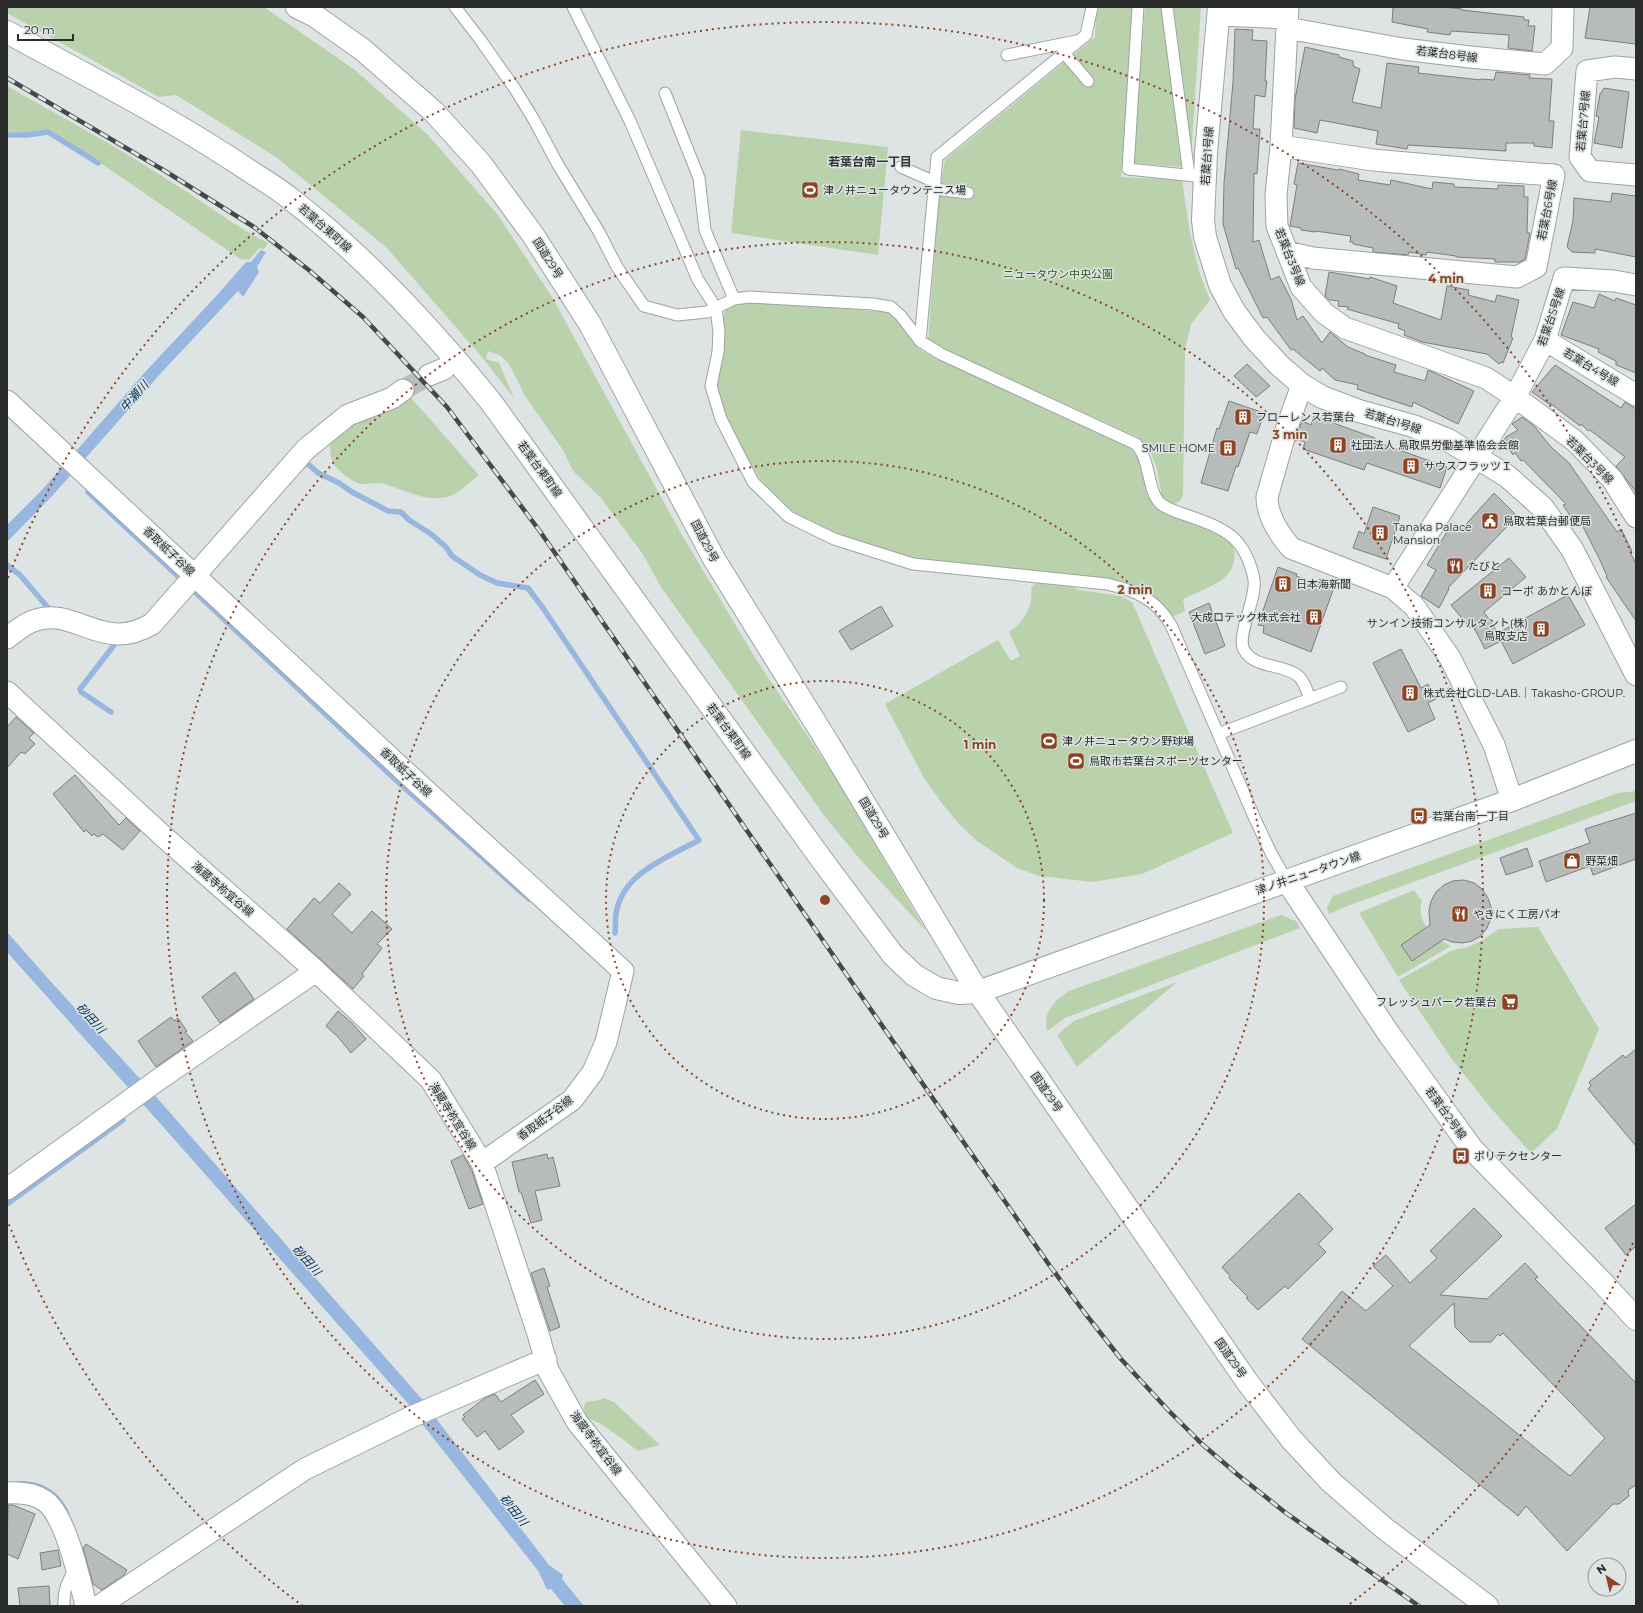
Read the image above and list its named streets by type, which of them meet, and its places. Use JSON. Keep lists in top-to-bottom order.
{
  "streets": {
    "main road": [
      "若葉台1号線",
      "若葉台東町線",
      "国道29号",
      "津ノ井ニュータウン線",
      "若葉台2号線"
    ],
    "street": [
      "若葉台8号線",
      "若葉台7号線",
      "若葉台6号線",
      "若葉台3号線",
      "若葉台5号線",
      "若葉台4号線",
      "香取紙子谷線",
      "海蔵寺祢宜谷線"
    ]
  },
  "crossings": [
    ["若葉台8号線", "若葉台1号線"],
    ["若葉台8号線", "若葉台3号線"],
    ["若葉台6号線", "若葉台3号線"],
    ["若葉台東町線", "国道29号"],
    ["若葉台東町線", "津ノ井ニュータウン線"],
    ["若葉台3号線", "若葉台5号線"],
    ["国道29号", "津ノ井ニュータウン線"],
    ["若葉台5号線", "若葉台4号線"],
    ["香取紙子谷線", "海蔵寺祢宜谷線"],
    ["津ノ井ニュータウン線", "若葉台2号線"]
  ],
  "districts": ["若葉台南一丁目"],
  "water": ["中瀬川", "砂田川"],
  "parks": ["ニュータウン中央公園"],
  "places": {
    "sports": ["津ノ井ニュータウンテニス場", "津ノ井ニュータウン野球場", "鳥取市若葉台スポーツセンター"],
    "building": [
      "フローレンス若葉台",
      "社団法人 鳥取県労働基準協会会館",
      "SMILE HOME",
      "サウスフラッツＩ",
      "Tanaka Palace Mansion",
      "日本海新聞",
      "コーポ あかとんぼ",
      "大成ロテック株式会社",
      "サンイン技術コンサルタント(株) 鳥取支店",
      "株式会社GLD-LAB.｜Takasho-GROUP."
    ],
    "public building": ["鳥取若葉台郵便局"],
    "restaurant": ["たびと", "やきにく工房パオ"],
    "bus stop": ["若葉台南一丁目", "ポリテクセンター"],
    "shop": ["野菜畑"],
    "supermarket": ["フレッシュパーク若葉台"]
  },
  "scale_bar": "20 m",
  "north": "top left",
  "rings": [
    "4 min",
    "3 min",
    "2 min",
    "1 min"
  ]
}
